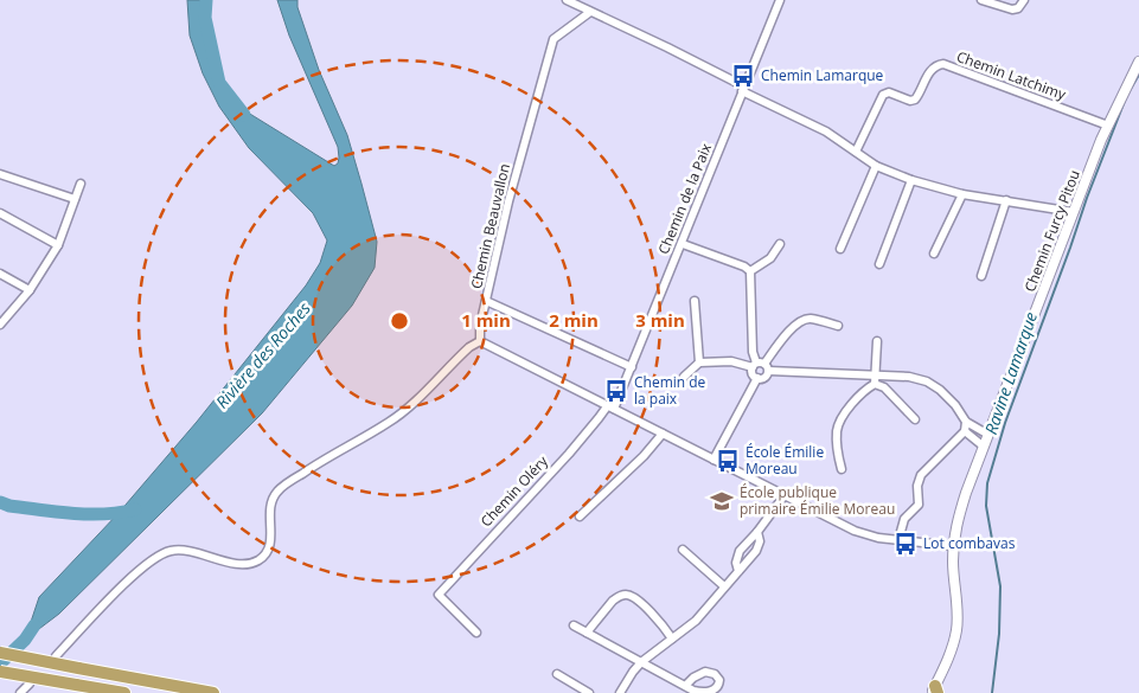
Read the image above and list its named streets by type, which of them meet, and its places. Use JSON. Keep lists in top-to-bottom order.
{
  "streets": {
    "street": [
      "Chemin Latchimy",
      "Chemin de la Paix",
      "Chemin Beauvallon",
      "Chemin Furcy Pitou",
      "Chemin Oléry"
    ]
  },
  "crossings": [
    ["Chemin Latchimy", "Chemin Furcy Pitou"],
    ["Chemin de la Paix", "Chemin Oléry"]
  ],
  "water": ["Rivière des Roches", "Ravine Lamarque"],
  "places": {
    "bus stop": [
      "Chemin Lamarque",
      "Chemin de la paix",
      "École Émilie Moreau",
      "Lot combavas"
    ],
    "school or university": ["École publique primaire Émilie Moreau"]
  },
  "rings": ["1 min", "2 min", "3 min"]
}
